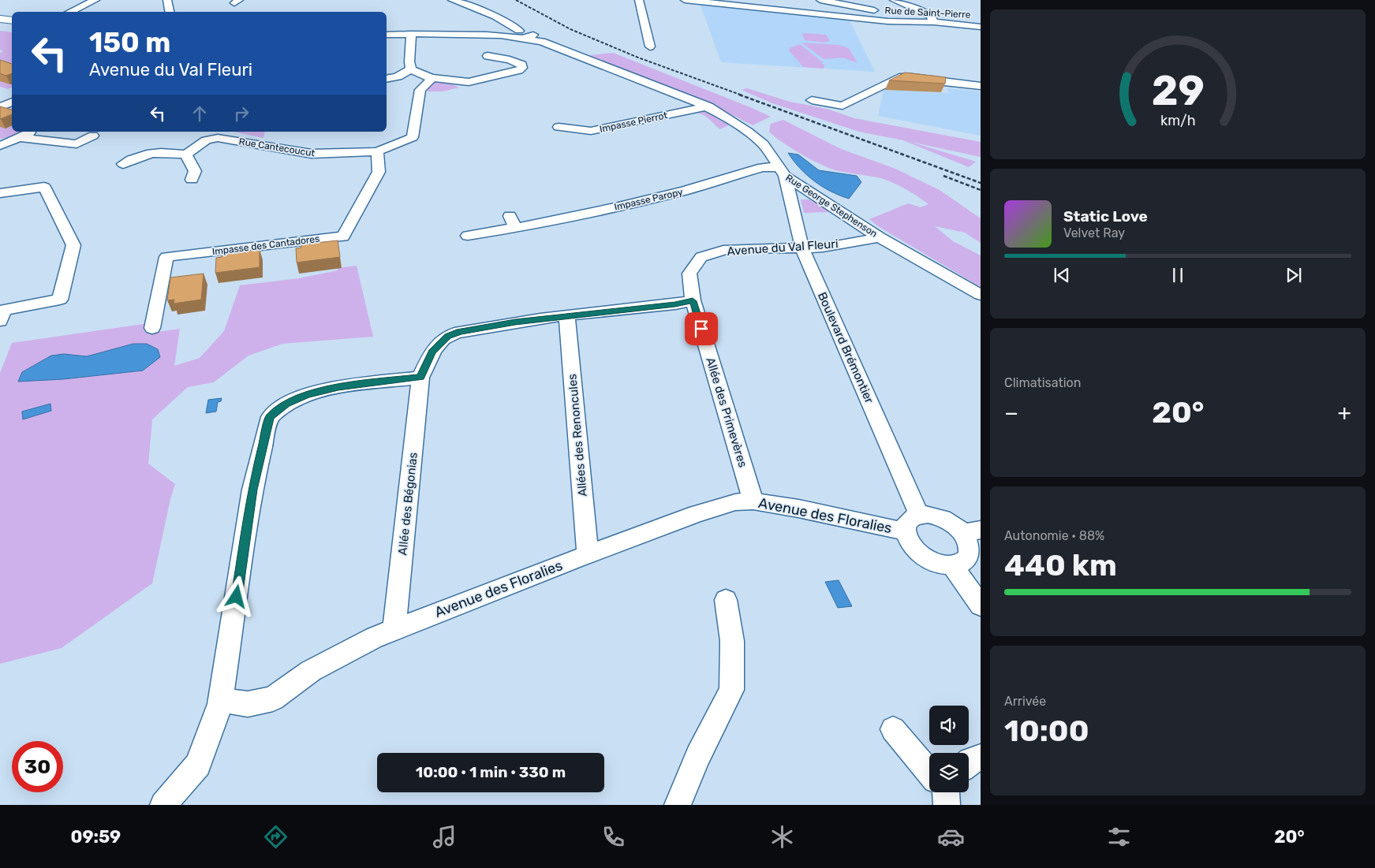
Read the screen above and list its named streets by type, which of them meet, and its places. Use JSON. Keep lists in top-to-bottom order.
{
  "streets": {
    "street": [
      "Rue de Saint-Pierre",
      "Impasse Pierrot",
      "Rue Cantecoucut",
      "Impasse Paropy",
      "Rue George Stephenson",
      "Impasse des Cantadores",
      "Avenue du Val Fleuri",
      "Boulevard Brémontier",
      "Allée des Primevères",
      "Allées des Renoncules",
      "Allée des Bégonias",
      "Avenue des Floralies"
    ]
  },
  "crossings": [
    ["Impasse Pierrot", "Rue George Stephenson"],
    ["Rue Cantecoucut", "Impasse des Cantadores"],
    ["Impasse Paropy", "Rue George Stephenson"],
    ["Impasse Paropy", "Boulevard Brémontier"],
    ["Rue George Stephenson", "Avenue du Val Fleuri"],
    ["Rue George Stephenson", "Boulevard Brémontier"],
    ["Avenue du Val Fleuri", "Boulevard Brémontier"],
    ["Avenue du Val Fleuri", "Allée des Primevères"],
    ["Boulevard Brémontier", "Avenue des Floralies"],
    ["Allée des Primevères", "Avenue des Floralies"],
    ["Allées des Renoncules", "Avenue des Floralies"],
    ["Allée des Bégonias", "Avenue des Floralies"]
  ],
  "page": {
    "turn": ["150 m", "Avenue du Val Fleuri"],
    "song": ["Static Love", "Velvet Ray"],
    "tile": [
      "Climatisation",
      ["Autonomie · 88%", "440 km"],
      ["Arrivée", "10:00"]
    ],
    "heat": ["−", "20°", "+"],
    "limit": "30",
    "trip": "10:00 · 1 min · 330 m",
    "tabs": ["09:59", "20°"],
    "gauge": ["29", "km/h"]
  }
}
